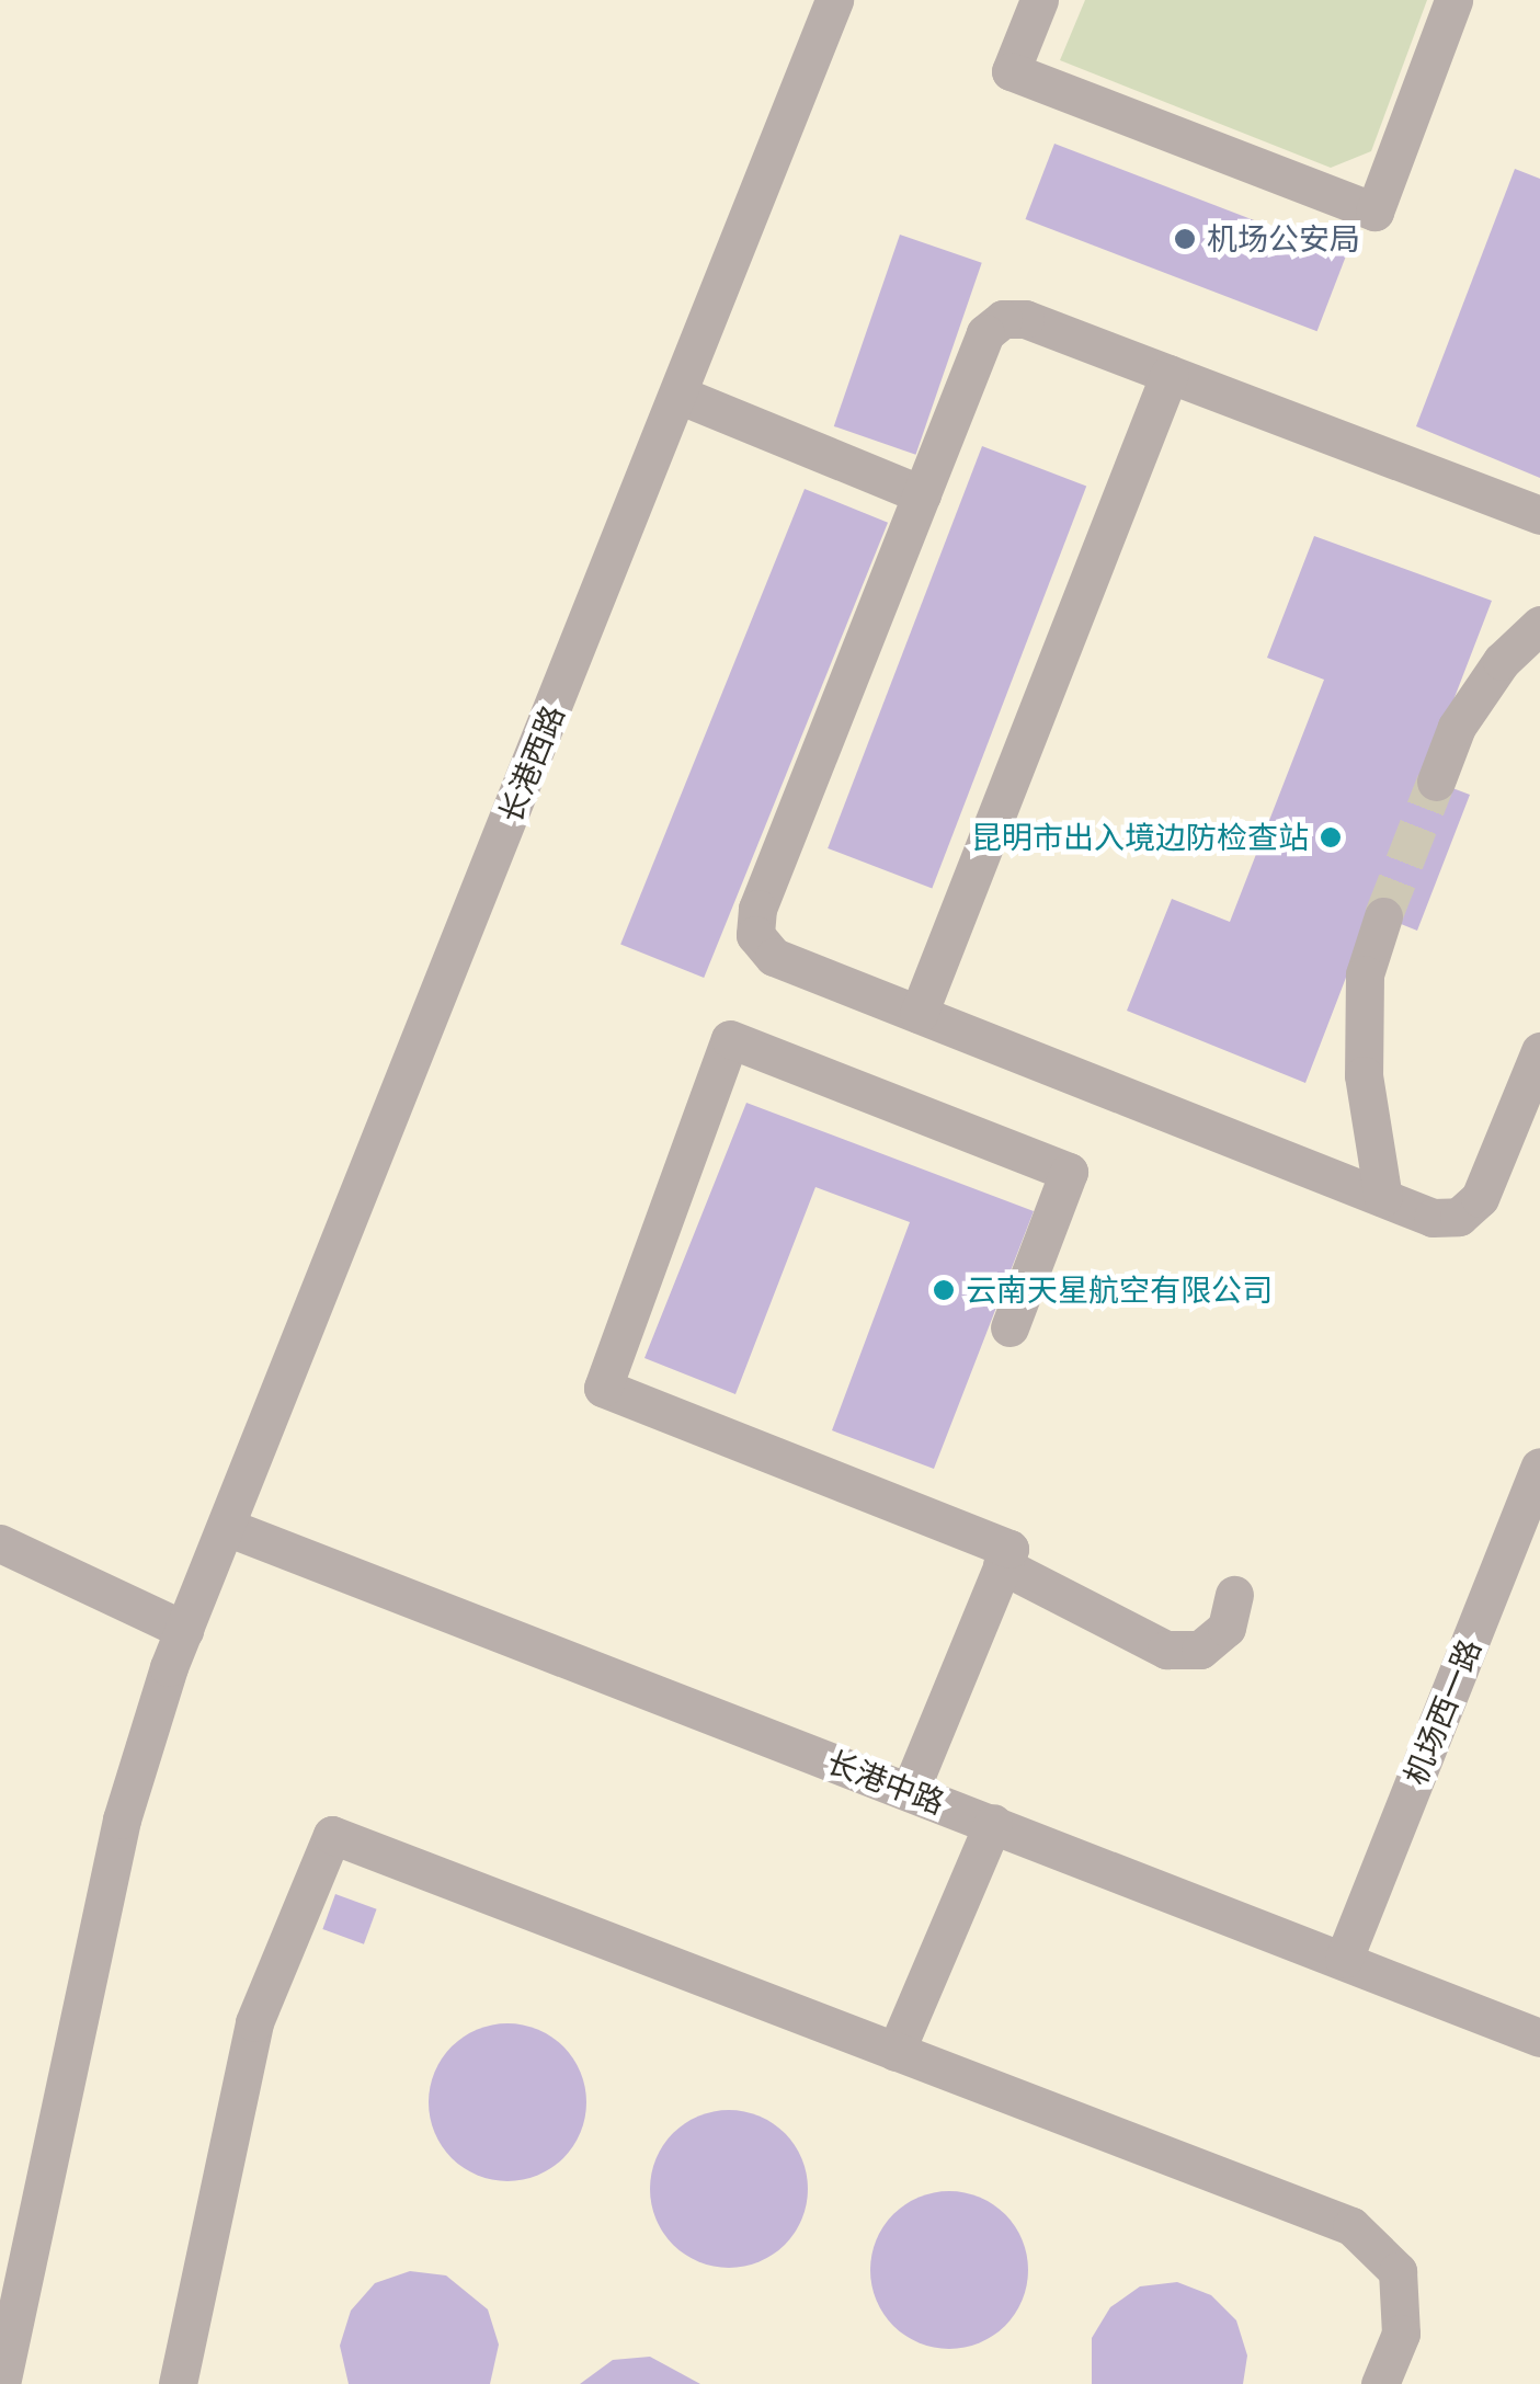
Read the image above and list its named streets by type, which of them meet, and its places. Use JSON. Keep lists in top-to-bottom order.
{
  "streets": {
    "street": ["长港西路", "机场西一路", "长港中路"]
  },
  "crossings": [
    ["长港西路", "长港中路"],
    ["机场西一路", "长港中路"]
  ],
  "places": ["机场公安局", "昆明市出入境边防检查站", "云南天星航空有限公司"]
}
